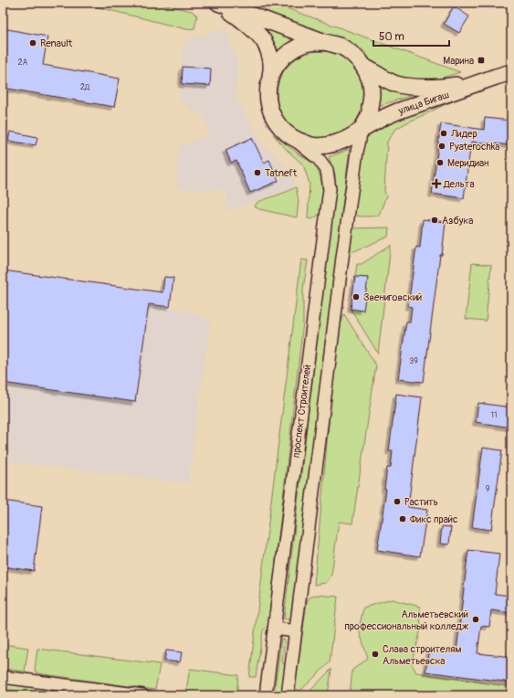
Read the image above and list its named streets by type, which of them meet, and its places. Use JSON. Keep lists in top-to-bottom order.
{
  "streets": {
    "main road": ["улица Бигаш"],
    "street": ["проспект Строителей"]
  },
  "crossings": [
    ["улица Бигаш", "проспект Строителей"]
  ],
  "places": {
    "other": [
      "Renault",
      "Лидер",
      "Pyaterochka",
      "Меридиан",
      "Tatneft",
      "Азбука",
      "Звениговский",
      "Растить",
      "Фикс прайс",
      "Альметьевский профессиональный колледж",
      "Слава строителям Альметьевска"
    ],
    "transit": ["Марина"],
    "health": ["Дельта"]
  },
  "house_numbers": [
    "2А",
    "2Д",
    "39",
    "11",
    "9"
  ],
  "scale_bar": "50 m"
}
